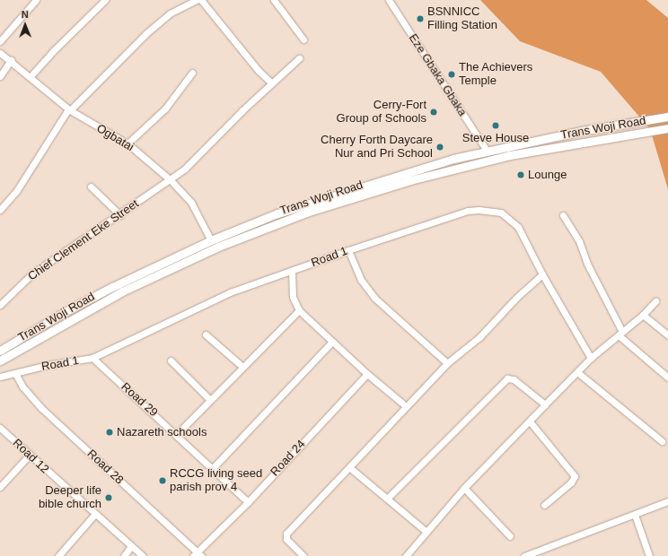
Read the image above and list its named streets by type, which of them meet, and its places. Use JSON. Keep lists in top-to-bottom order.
{
  "streets": {
    "main road": ["Trans Woji Road"],
    "street": [
      "Eze Gbaka Gbaka",
      "Ogbatai",
      "Chief Clement Eke Street",
      "Road 1",
      "Road 29",
      "Road 12",
      "Road 24",
      "Road 28"
    ]
  },
  "crossings": [
    ["Eze Gbaka Gbaka", "Trans Woji Road"],
    ["Trans Woji Road", "Ogbatai"],
    ["Ogbatai", "Chief Clement Eke Street"],
    ["Road 1", "Road 29"],
    ["Road 1", "Road 28"],
    ["Road 29", "Road 24"],
    ["Road 24", "Road 28"]
  ],
  "places": [
    "BSNNICC Filling Station",
    "The Achievers Temple",
    "Cerry-Fort Group of Schools",
    "Steve House",
    "Cherry Forth Daycare Nur and Pri School",
    "Lounge",
    "Nazareth schools",
    "RCCG living seed parish prov 4",
    "Deeper life bible church"
  ],
  "north": "top"
}
